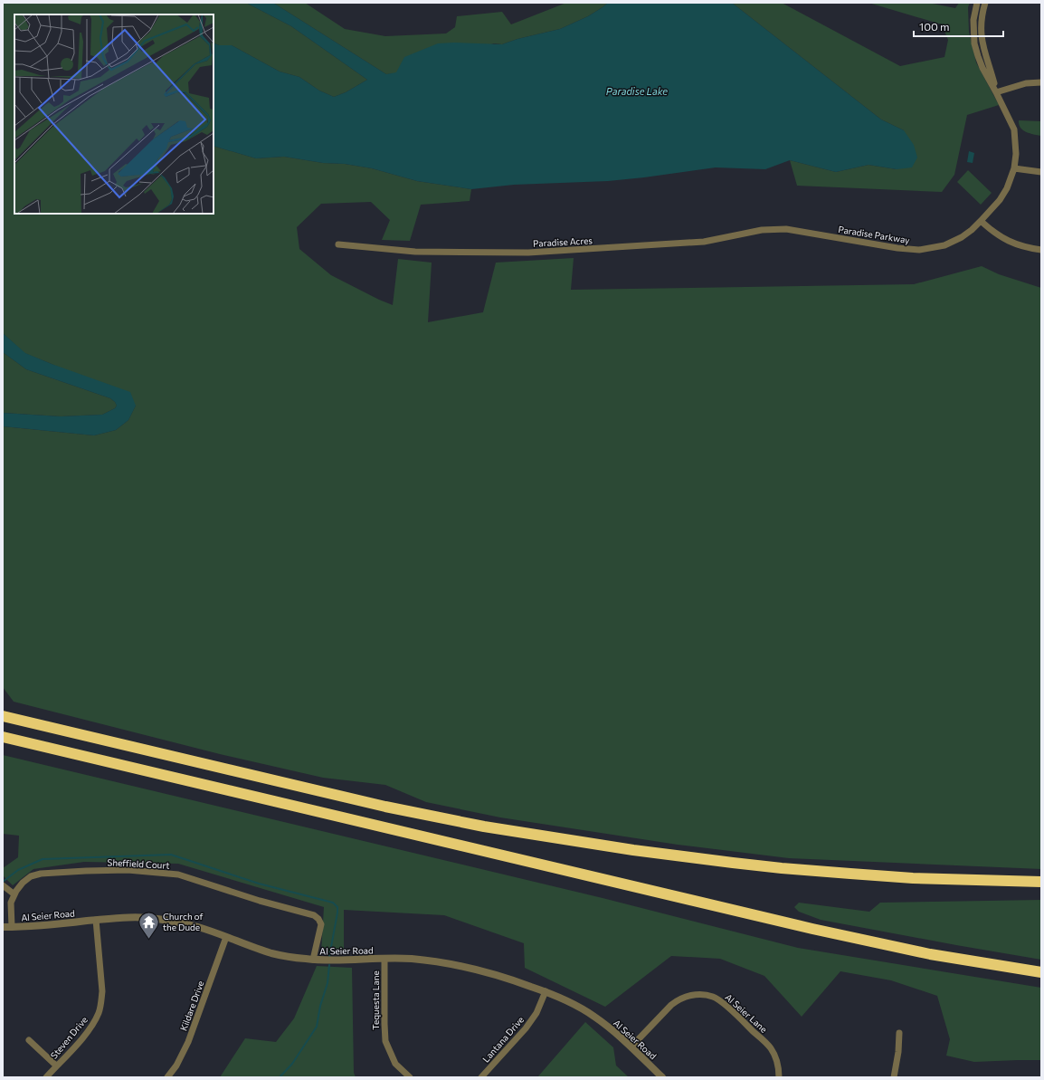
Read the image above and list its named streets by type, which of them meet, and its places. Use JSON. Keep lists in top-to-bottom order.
{
  "streets": {
    "street": [
      "Paradise Parkway",
      "Paradise Acres",
      "Sheffield Court",
      "Al Seier Road",
      "Tequesta Lane",
      "Kildare Drive",
      "Al Seier Lane",
      "Steven Drive",
      "Lantana Drive"
    ]
  },
  "crossings": [
    ["Paradise Parkway", "Paradise Acres"],
    ["Sheffield Court", "Al Seier Road"],
    ["Al Seier Road", "Tequesta Lane"],
    ["Al Seier Road", "Kildare Drive"],
    ["Al Seier Road", "Al Seier Lane"],
    ["Al Seier Road", "Steven Drive"],
    ["Al Seier Road", "Lantana Drive"]
  ],
  "water": ["Paradise Lake"],
  "places": {
    "temple": ["Church of the Dude"]
  },
  "scale_bar": "100 m"
}
